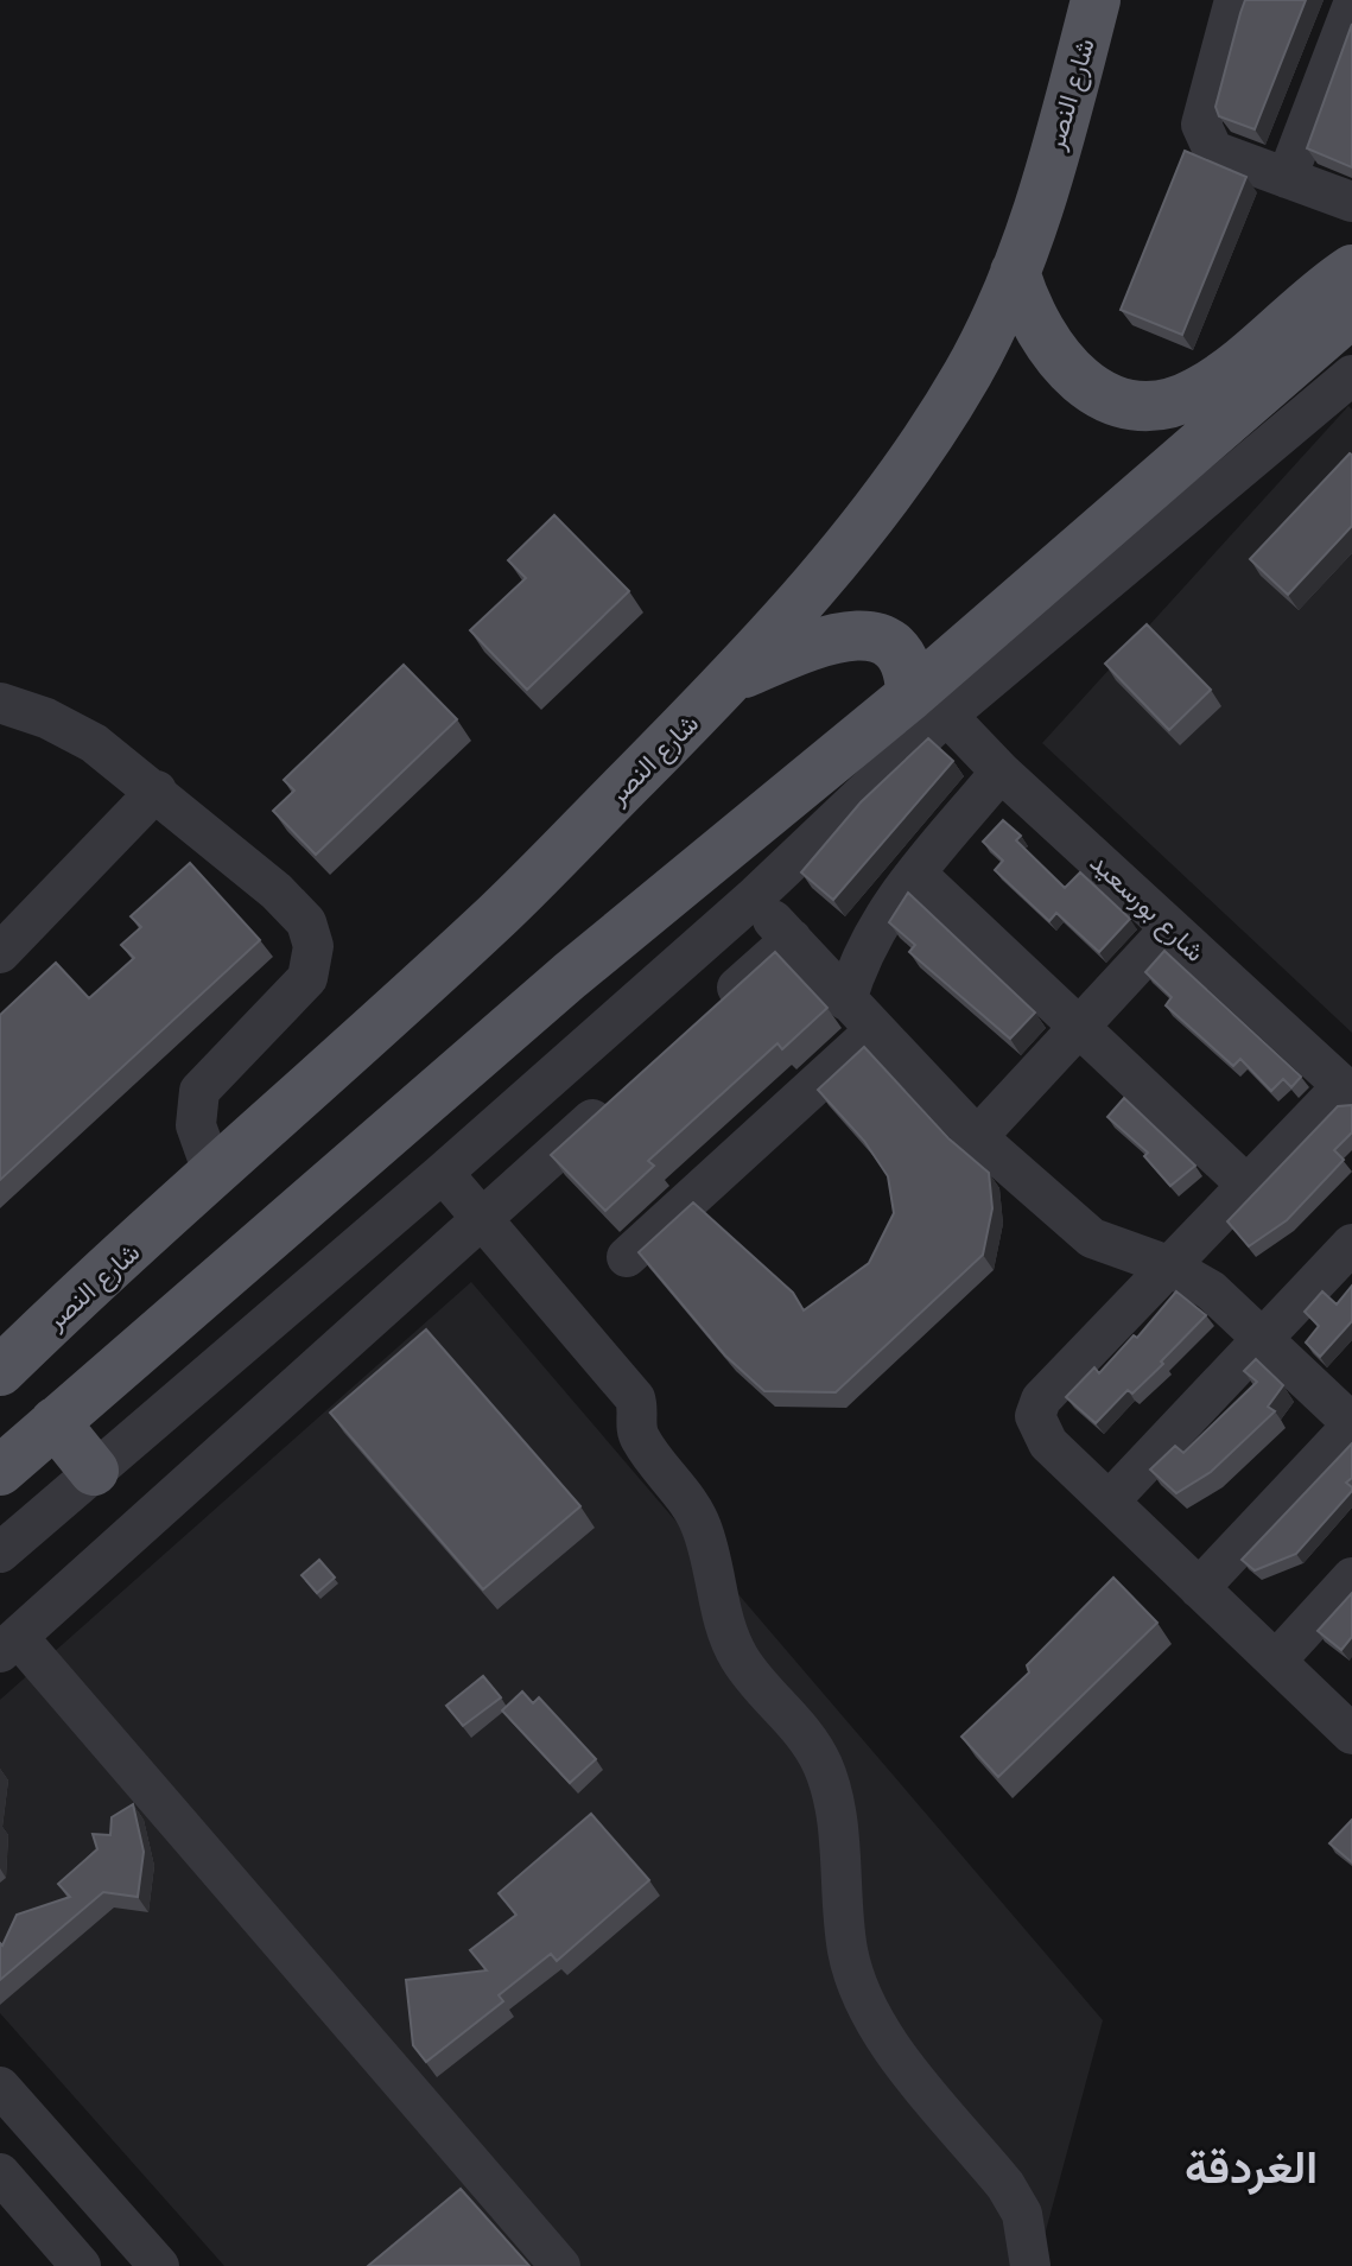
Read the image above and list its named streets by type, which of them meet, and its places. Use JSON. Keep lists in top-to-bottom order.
{
  "streets": {
    "main road": ["شارع النصر"],
    "street": ["شارع بورسعيد"]
  },
  "districts": ["الغردقة"]
}
